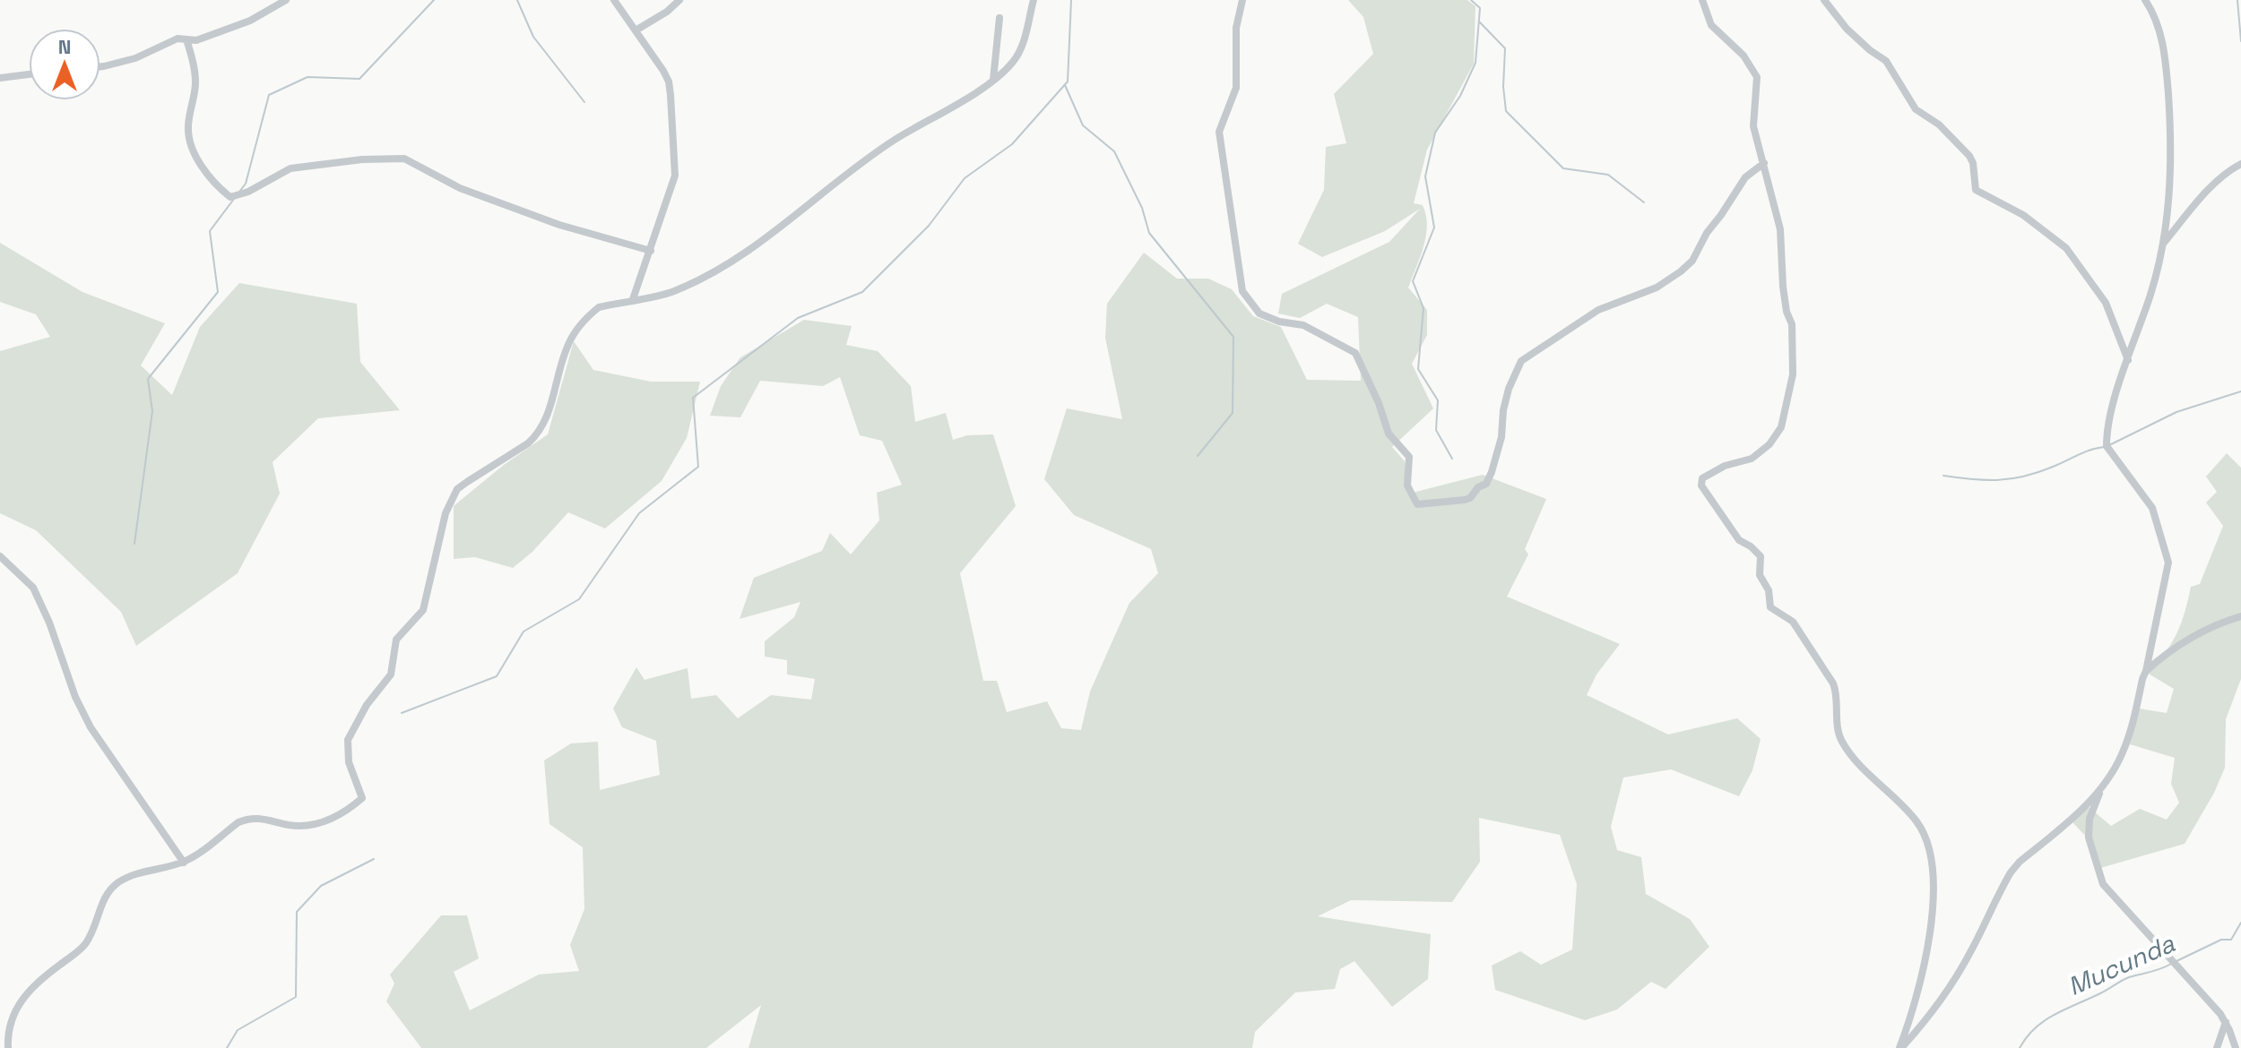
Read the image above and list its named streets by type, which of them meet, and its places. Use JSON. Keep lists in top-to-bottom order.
{
  "water": ["Mucunda"],
  "north": "top"
}
